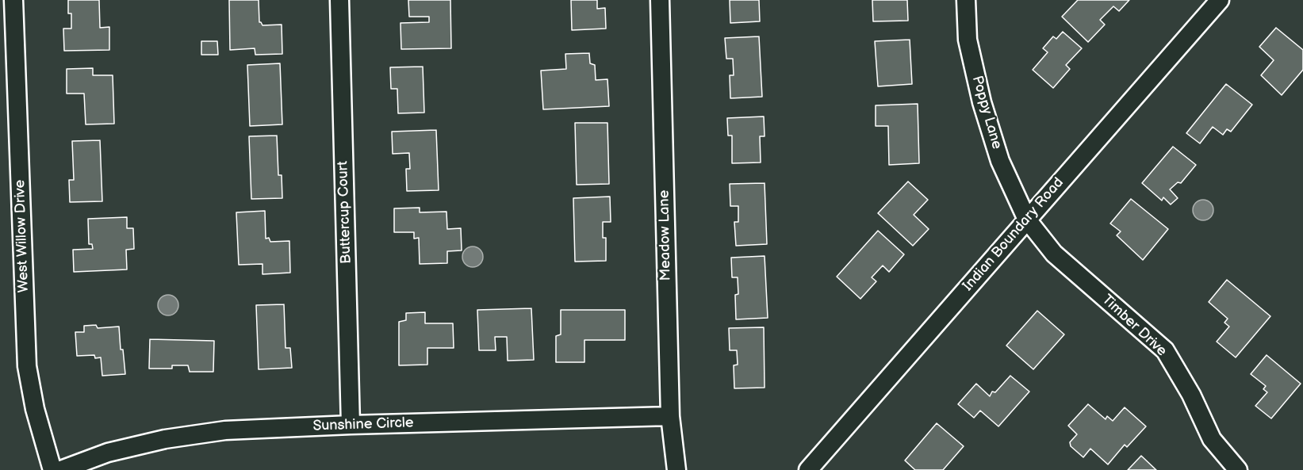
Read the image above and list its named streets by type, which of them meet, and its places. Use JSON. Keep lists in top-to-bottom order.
{
  "streets": {
    "street": [
      "Poppy Lane",
      "Buttercup Court",
      "Indian Boundary Road",
      "Meadow Lane",
      "West Willow Drive",
      "Timber Drive",
      "Sunshine Circle"
    ]
  },
  "crossings": [
    ["Poppy Lane", "Indian Boundary Road"],
    ["Poppy Lane", "Timber Drive"],
    ["Buttercup Court", "Sunshine Circle"],
    ["Indian Boundary Road", "Timber Drive"],
    ["Meadow Lane", "Sunshine Circle"]
  ]
}
